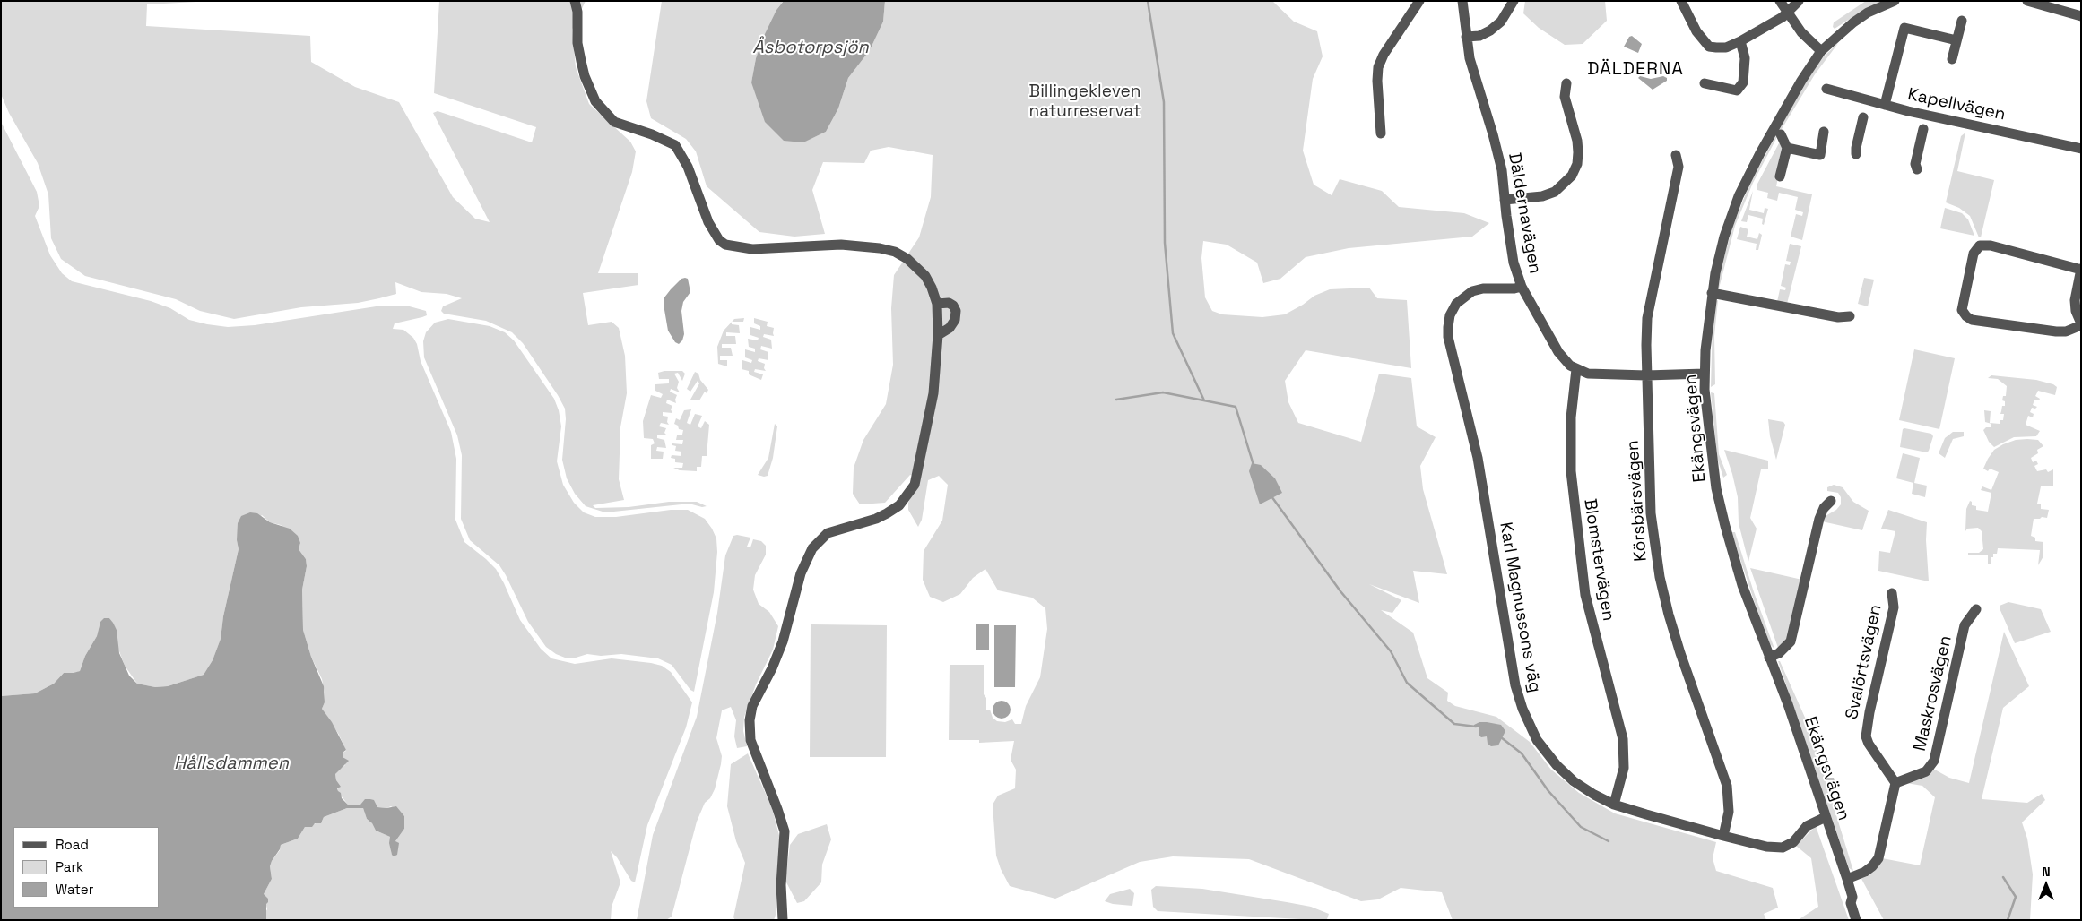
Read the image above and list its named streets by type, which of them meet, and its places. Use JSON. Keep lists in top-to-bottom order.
{
  "streets": {
    "street": [
      "Kapellvägen",
      "Däldernavägen",
      "Ekängsvägen",
      "Körsbärsvägen",
      "Blomstervägen",
      "Karl Magnussons väg",
      "Svalörtsvägen",
      "Maskrosvägen"
    ]
  },
  "crossings": [
    ["Däldernavägen", "Ekängsvägen"],
    ["Däldernavägen", "Körsbärsvägen"],
    ["Däldernavägen", "Blomstervägen"],
    ["Däldernavägen", "Karl Magnussons väg"],
    ["Ekängsvägen", "Karl Magnussons väg"],
    ["Körsbärsvägen", "Karl Magnussons väg"],
    ["Blomstervägen", "Karl Magnussons väg"],
    ["Svalörtsvägen", "Maskrosvägen"]
  ],
  "districts": ["DÄLDERNA"],
  "water": ["Åsbotorpsjön", "Hållsdammen"],
  "parks": ["Billingekleven naturreservat"],
  "legend": ["Road", "Park", "Water"],
  "north": "top"
}
